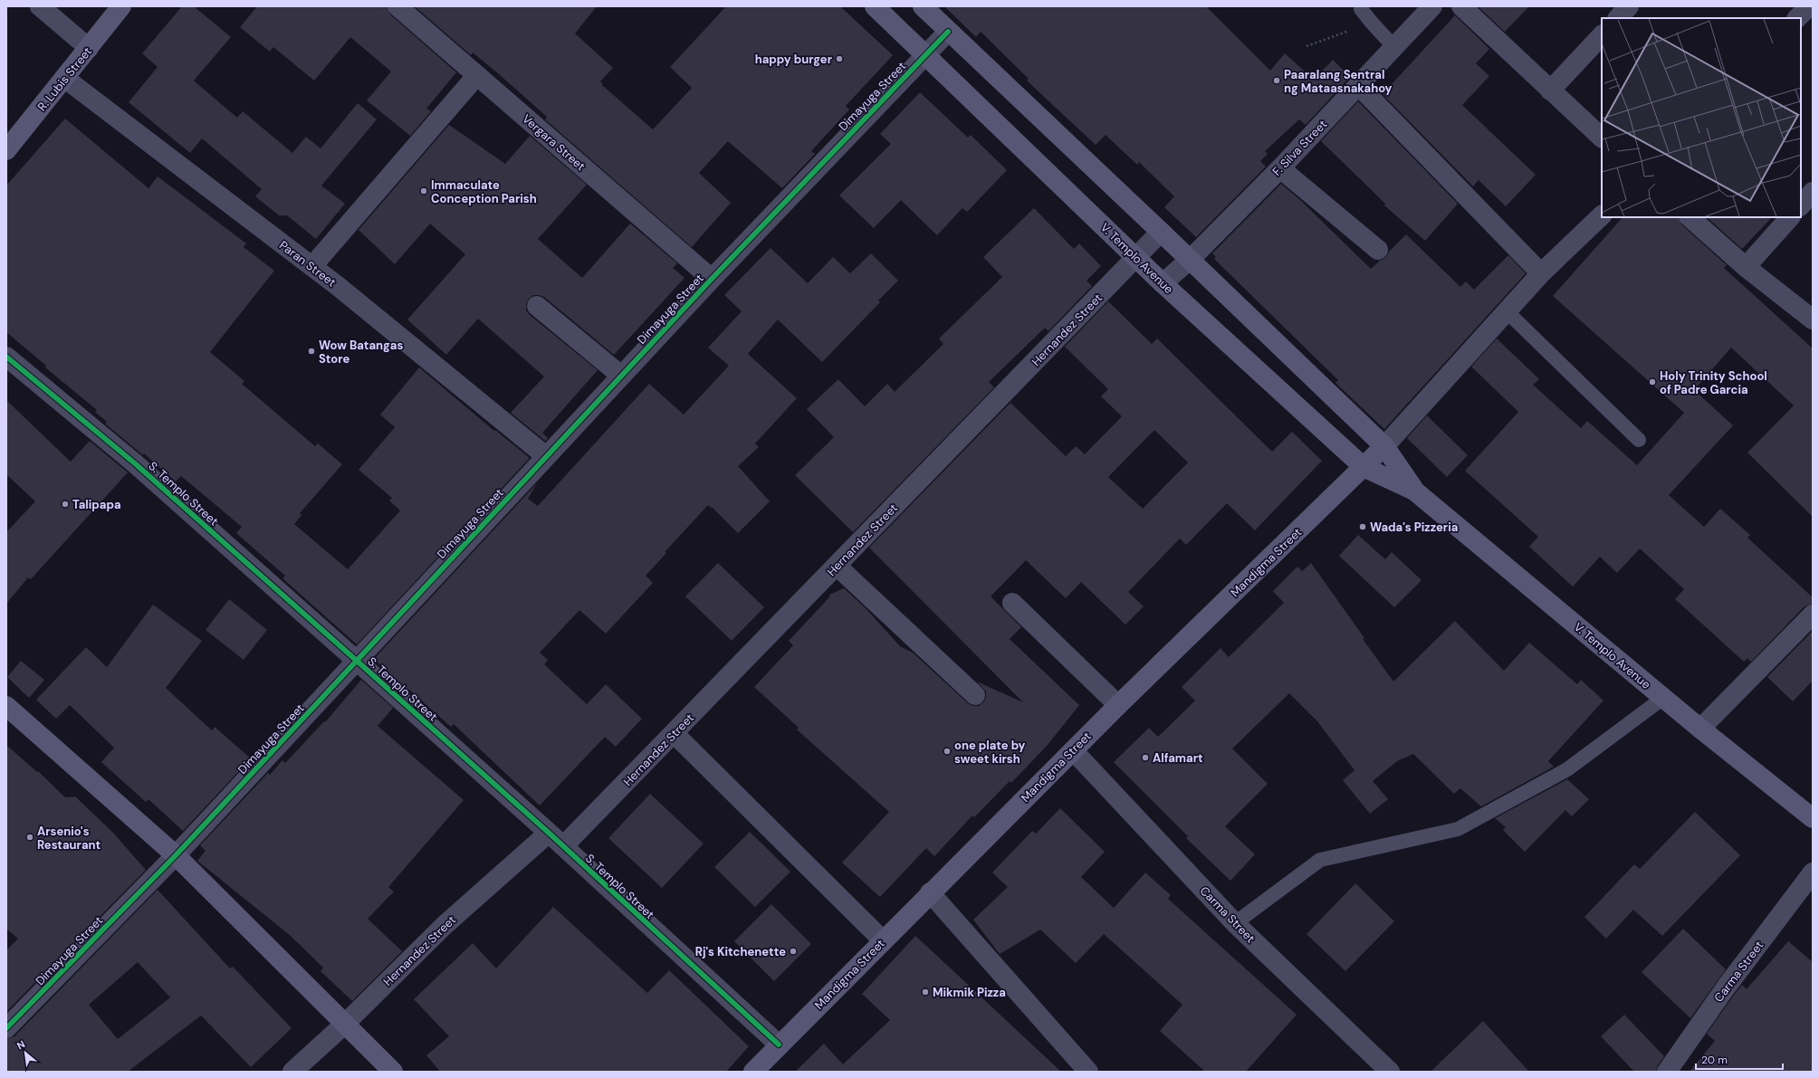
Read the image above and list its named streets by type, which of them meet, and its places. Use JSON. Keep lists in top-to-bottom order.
{
  "streets": {
    "main road": ["R. Lubis Street", "V. Templo Avenue", "Mandigma Street"],
    "street": [
      "Dimayuga Street",
      "Vergara Street",
      "F. Silva Street",
      "Paran Street",
      "Hernandez Street",
      "S. Templo Street",
      "Carma Street"
    ]
  },
  "crossings": [
    ["R. Lubis Street", "Paran Street"],
    ["Dimayuga Street", "Vergara Street"],
    ["Dimayuga Street", "V. Templo Avenue"],
    ["Dimayuga Street", "Paran Street"],
    ["Dimayuga Street", "S. Templo Street"],
    ["F. Silva Street", "V. Templo Avenue"],
    ["V. Templo Avenue", "Hernandez Street"],
    ["V. Templo Avenue", "Mandigma Street"],
    ["Hernandez Street", "S. Templo Street"],
    ["S. Templo Street", "Mandigma Street"],
    ["Mandigma Street", "Carma Street"]
  ],
  "places": [
    "happy burger",
    "Paaralang Sentral ng Mataasnakahoy",
    "Immaculate Conception Parish",
    "Wow Batangas Store",
    "Holy Trinity School of Padre Garcia",
    "Talipapa",
    "Wada's Pizzeria",
    "one plate by sweet kirsh",
    "Alfamart",
    "Arsenio's Restaurant",
    "Rj's Kitchenette",
    "Mikmik Pizza"
  ],
  "scale_bar": "20 m",
  "north": "top left"
}
